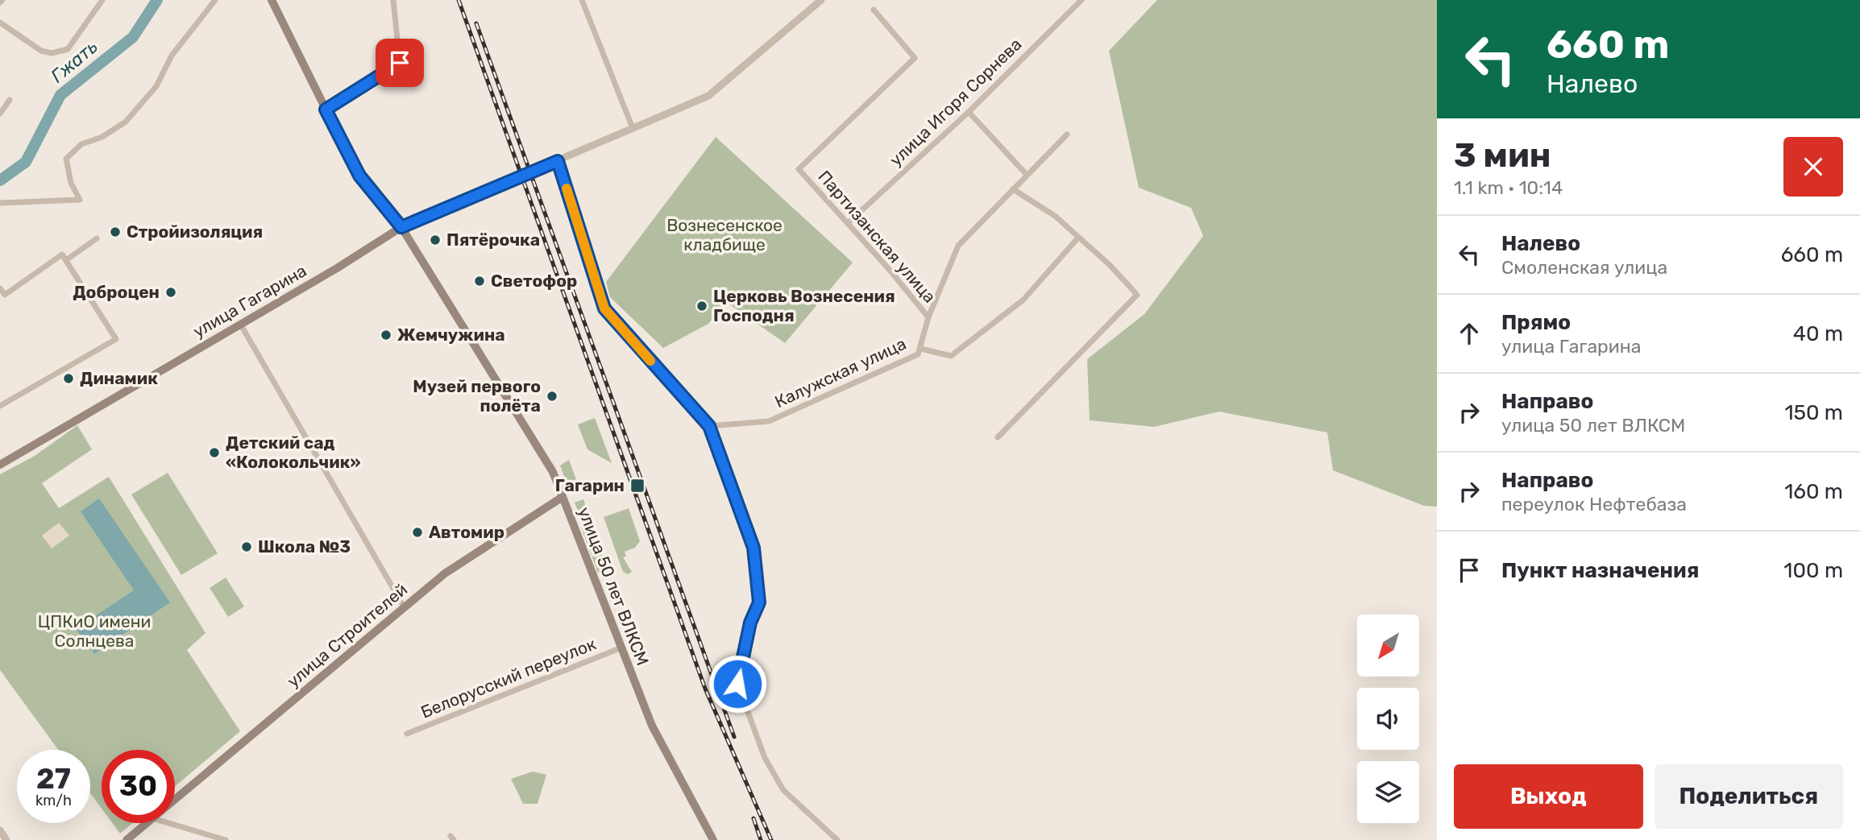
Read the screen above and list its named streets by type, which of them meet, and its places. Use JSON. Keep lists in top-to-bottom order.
{
  "streets": {
    "main road": ["улица Гагарина", "улица 50 лет ВЛКСМ", "улица Строителей"],
    "street": [
      "улица Игоря Сорнева",
      "Партизанская улица",
      "Калужская улица",
      "Белорусский переулок"
    ]
  },
  "crossings": [
    ["улица Игоря Сорнева", "Партизанская улица"],
    ["Партизанская улица", "Калужская улица"],
    ["улица Гагарина", "улица 50 лет ВЛКСМ"],
    ["улица 50 лет ВЛКСМ", "улица Строителей"],
    ["улица 50 лет ВЛКСМ", "Белорусский переулок"]
  ],
  "water": ["Гжать"],
  "parks": ["Вознесенское кладбище", "ЦПКиО имени Солнцева"],
  "places": {
    "other": [
      "Стройизоляция",
      "Пятёрочка",
      "Светофор",
      "Доброцен",
      "Церковь Вознесения Господня",
      "Жемчужина",
      "Динамик",
      "Музей первого полёта",
      "Детский сад «Колокольчик»",
      "Автомир",
      "Школа №3"
    ],
    "transit": ["Гагарин"]
  },
  "north": "bottom left",
  "page": {
    "turn": ["660 m", "Налево"],
    "heading": ["3 мин", "1.1 km · 10:14"],
    "list": [
      {
        "name": "Налево",
        "note": "Смоленская улица",
        "value": "660 m"
      },
      {
        "name": "Прямо",
        "note": "улица Гагарина",
        "value": "40 m"
      },
      {
        "name": "Направо",
        "note": "улица 50 лет ВЛКСМ",
        "value": "150 m"
      },
      {
        "name": "Направо",
        "note": "переулок Нефтебаза",
        "value": "160 m"
      },
      {
        "name": "Пункт назначения",
        "value": "100 m"
      }
    ],
    "speed": "27 km/h",
    "limit": "30",
    "buttons": ["Выход", "Поделиться"]
  }
}
